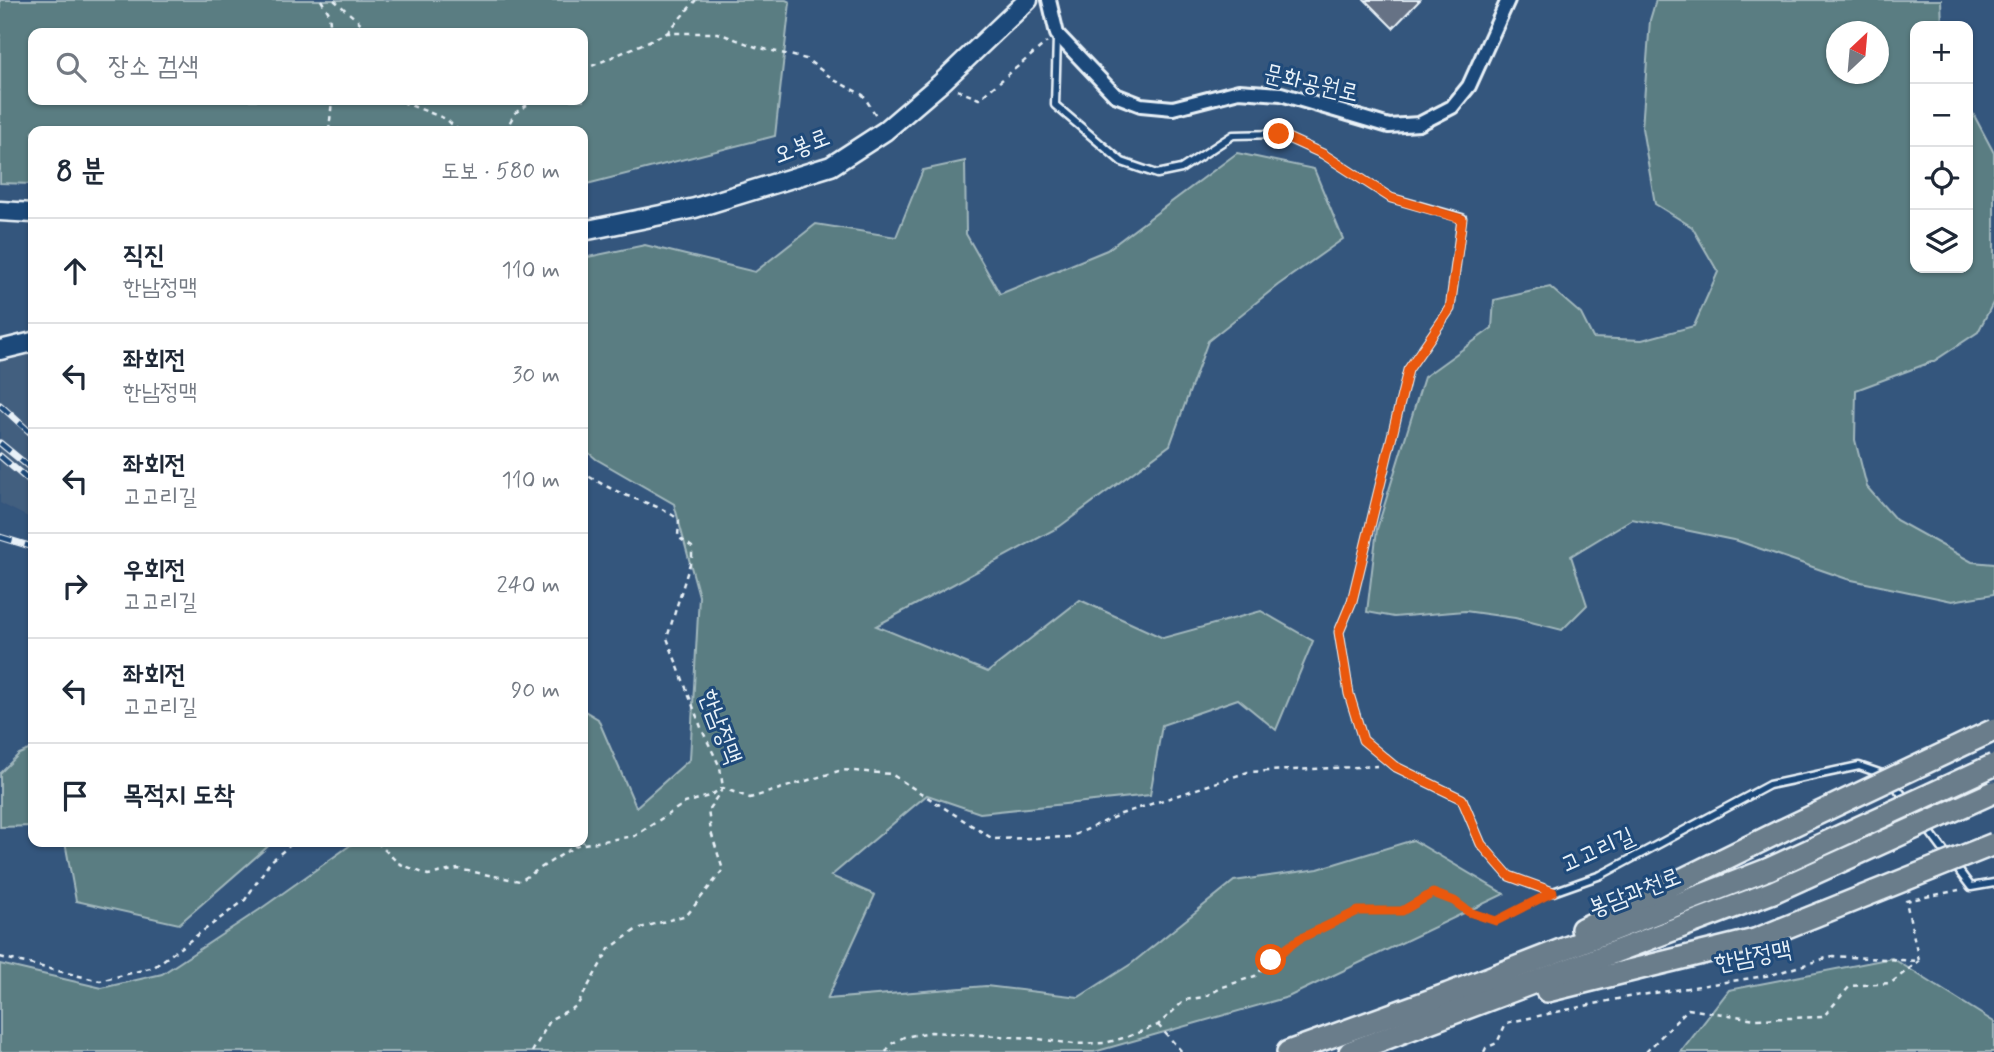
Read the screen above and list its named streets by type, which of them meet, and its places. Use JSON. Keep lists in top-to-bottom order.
{
  "streets": {
    "highway": ["봉담과천로"],
    "street": ["문화공원로", "오봉로"],
    "lane": ["고고리길"],
    "path": ["한남정맥"]
  },
  "crossings": [
    ["문화공원로", "고고리길"]
  ],
  "north": "top right",
  "page": {
    "map_buttons": ["+", "−"],
    "search": "장소 검색",
    "heading": ["8 분", "도보 · 580 m"],
    "list": [
      ["직진", "한남정맥", "110 m"],
      ["좌회전", "한남정맥", "30 m"],
      ["좌회전", "고고리길", "110 m"],
      ["우회전", "고고리길", "240 m"],
      ["좌회전", "고고리길", "90 m"],
      "목적지 도착"
    ]
  }
}
